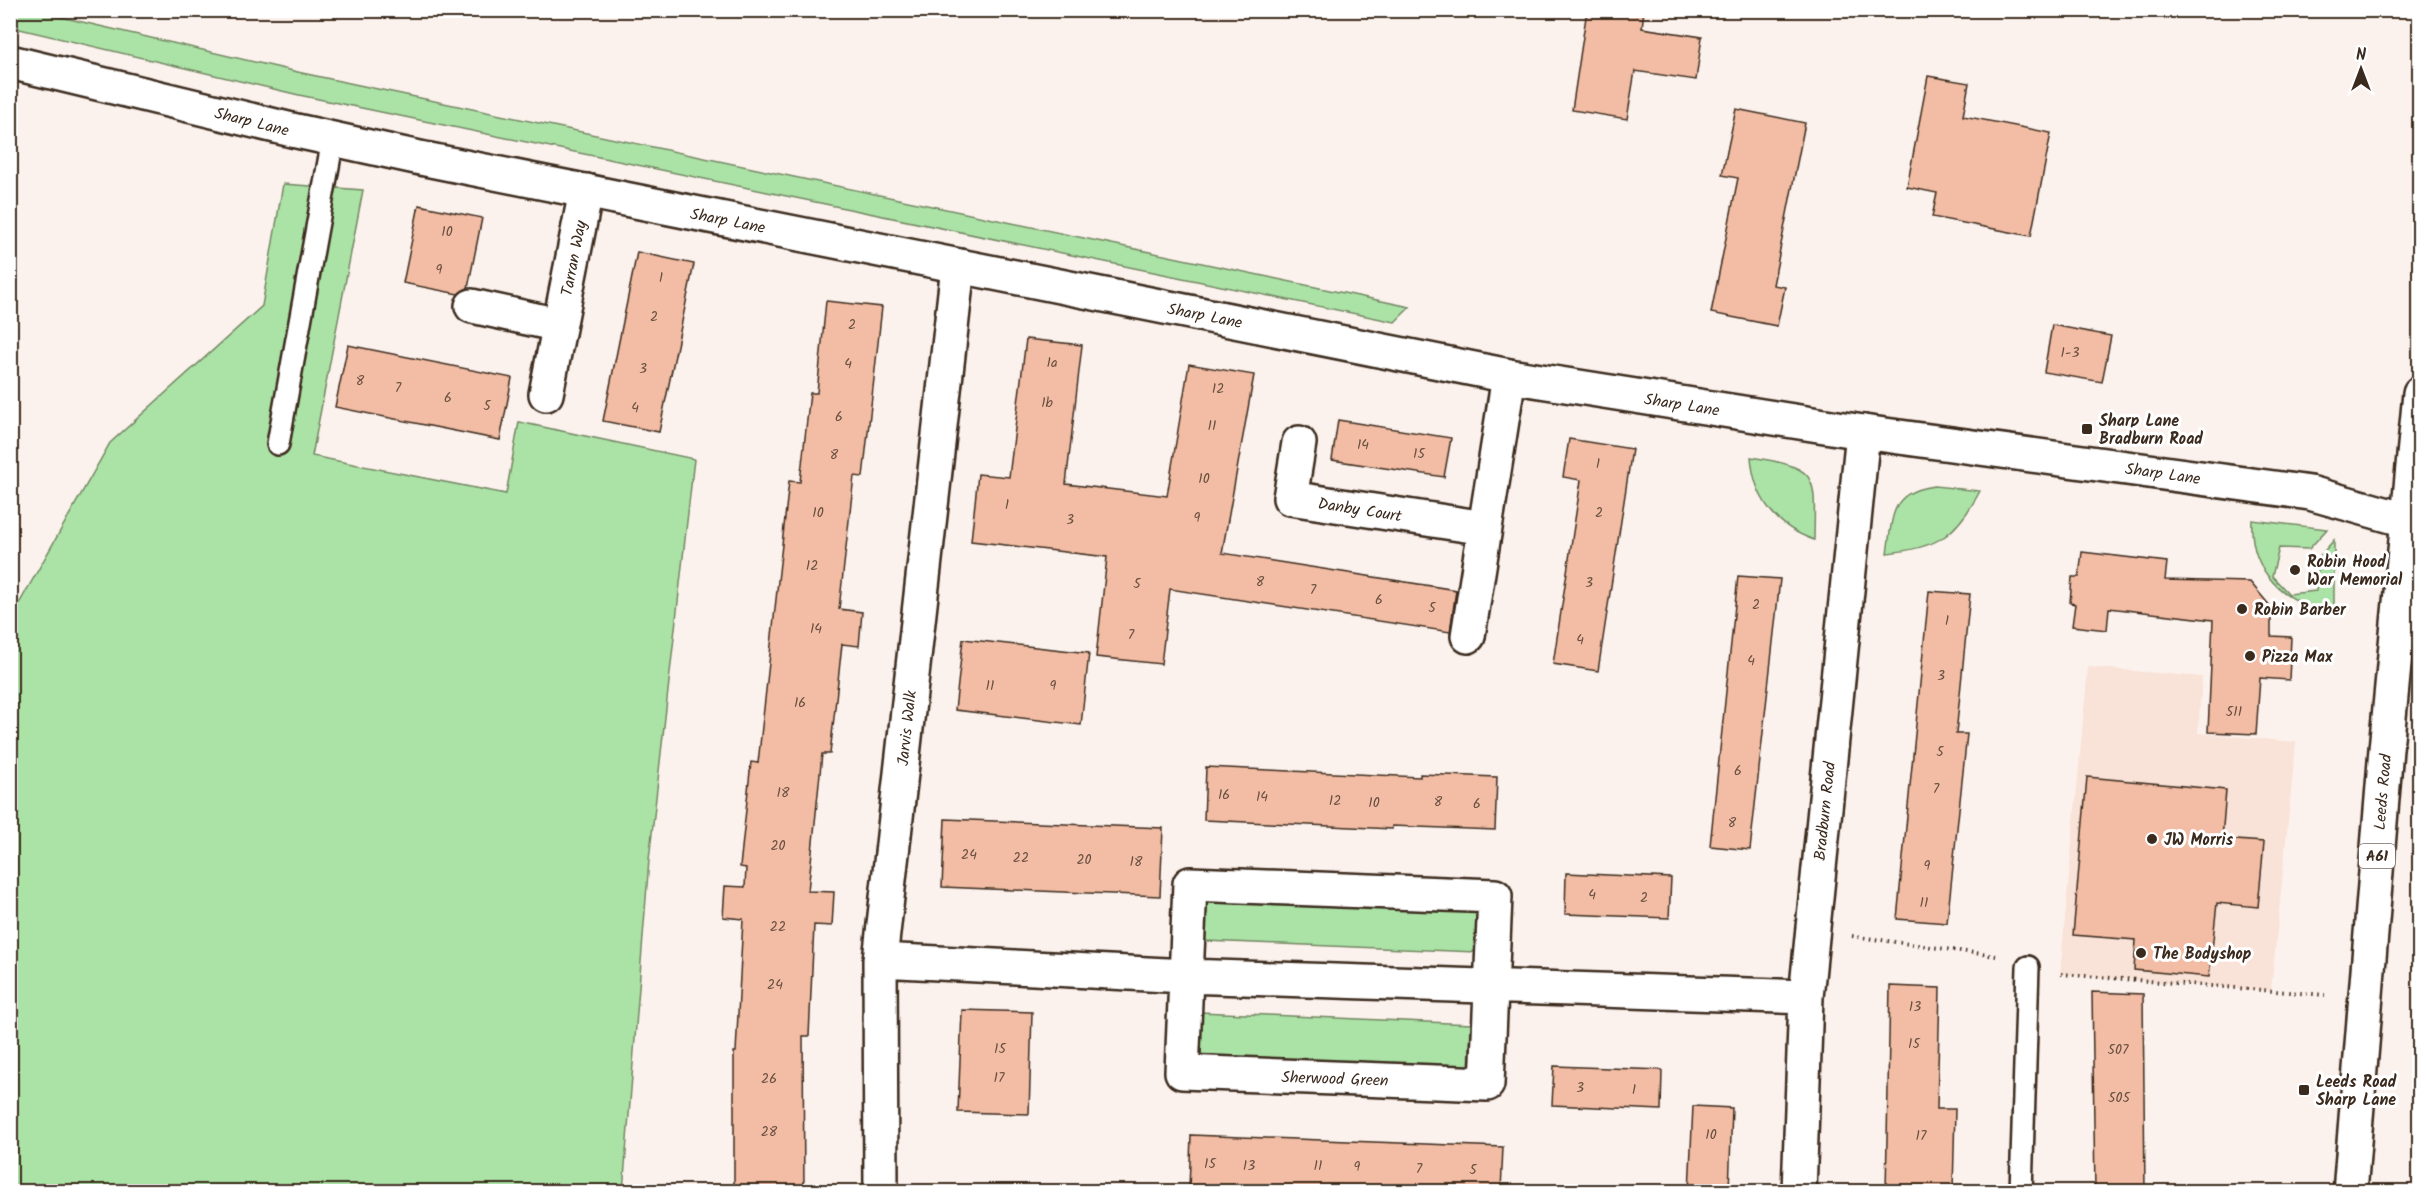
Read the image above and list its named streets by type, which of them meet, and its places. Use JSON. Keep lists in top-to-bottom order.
{
  "streets": {
    "street": [
      "Sharp Lane",
      "Tarran Way",
      "Danby Court",
      "Jarvis Walk",
      "Leeds Road",
      "Bradburn Road",
      "A61",
      "Sherwood Green"
    ]
  },
  "crossings": [
    ["Sharp Lane", "Tarran Way"],
    ["Sharp Lane", "Jarvis Walk"],
    ["Sharp Lane", "Leeds Road"],
    ["Sharp Lane", "Bradburn Road"]
  ],
  "places": {
    "transit": ["Sharp Lane Bradburn Road", "Leeds Road Sharp Lane"],
    "other": [
      "Robin Hood War Memorial",
      "Robin Barber",
      "Pizza Max",
      "JW Morris",
      "The Bodyshop"
    ]
  },
  "house_numbers": [
    "10",
    "9",
    "1",
    "2",
    "2",
    "1-3",
    "1a",
    "4",
    "3",
    "8",
    "7",
    "12",
    "6",
    "1b",
    "5",
    "4",
    "6",
    "11",
    "14",
    "15",
    "8",
    "1",
    "10",
    "1",
    "10",
    "2",
    "9",
    "3",
    "12",
    "8",
    "3",
    "5",
    "7",
    "6",
    "2",
    "5",
    "1",
    "14",
    "7",
    "4",
    "4",
    "3",
    "11",
    "9",
    "16",
    "511",
    "5",
    "6",
    "7",
    "18",
    "16",
    "14",
    "12",
    "8",
    "10",
    "6",
    "8",
    "20",
    "24",
    "22",
    "20",
    "18",
    "9",
    "4",
    "2",
    "11",
    "22",
    "24",
    "13",
    "15",
    "15",
    "507",
    "17",
    "26",
    "3",
    "1",
    "505",
    "28",
    "10",
    "17",
    "15",
    "13",
    "11",
    "9",
    "7",
    "5"
  ],
  "north": "top"
}
